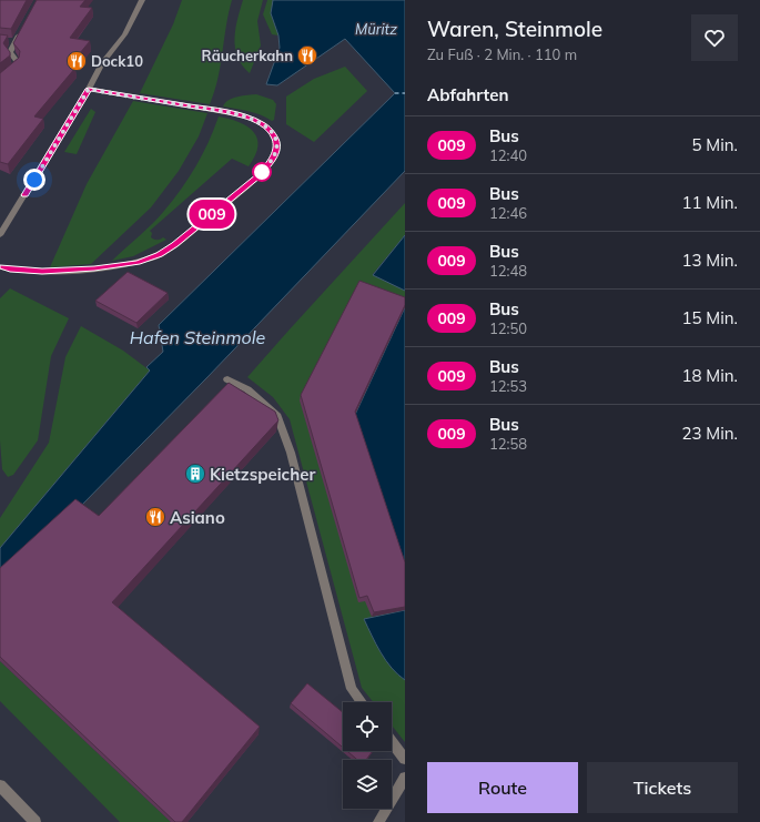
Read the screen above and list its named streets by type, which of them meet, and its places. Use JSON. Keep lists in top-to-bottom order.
{
  "water": ["Müritz", "Hafen Steinmole"],
  "places": {
    "restaurant": ["Räucherkahn", "Dock10", "Asiano"],
    "building": ["Kietzspeicher"]
  },
  "lines": ["bus line 009"],
  "page": {
    "on_map": "009",
    "heading": [
      ["Waren, Steinmole", "Zu Fuß · 2 Min. · 110 m"],
      "Abfahrten"
    ],
    "list": [
      {
        "mark": "009",
        "name": "Bus",
        "note": "12:40",
        "value": "5 Min."
      },
      {
        "mark": "009",
        "name": "Bus",
        "note": "12:46",
        "value": "11 Min."
      },
      {
        "mark": "009",
        "name": "Bus",
        "note": "12:48",
        "value": "13 Min."
      },
      {
        "mark": "009",
        "name": "Bus",
        "note": "12:50",
        "value": "15 Min."
      },
      {
        "mark": "009",
        "name": "Bus",
        "note": "12:53",
        "value": "18 Min."
      },
      {
        "mark": "009",
        "name": "Bus",
        "note": "12:58",
        "value": "23 Min."
      }
    ],
    "buttons": ["Route", "Tickets"]
  }
}
